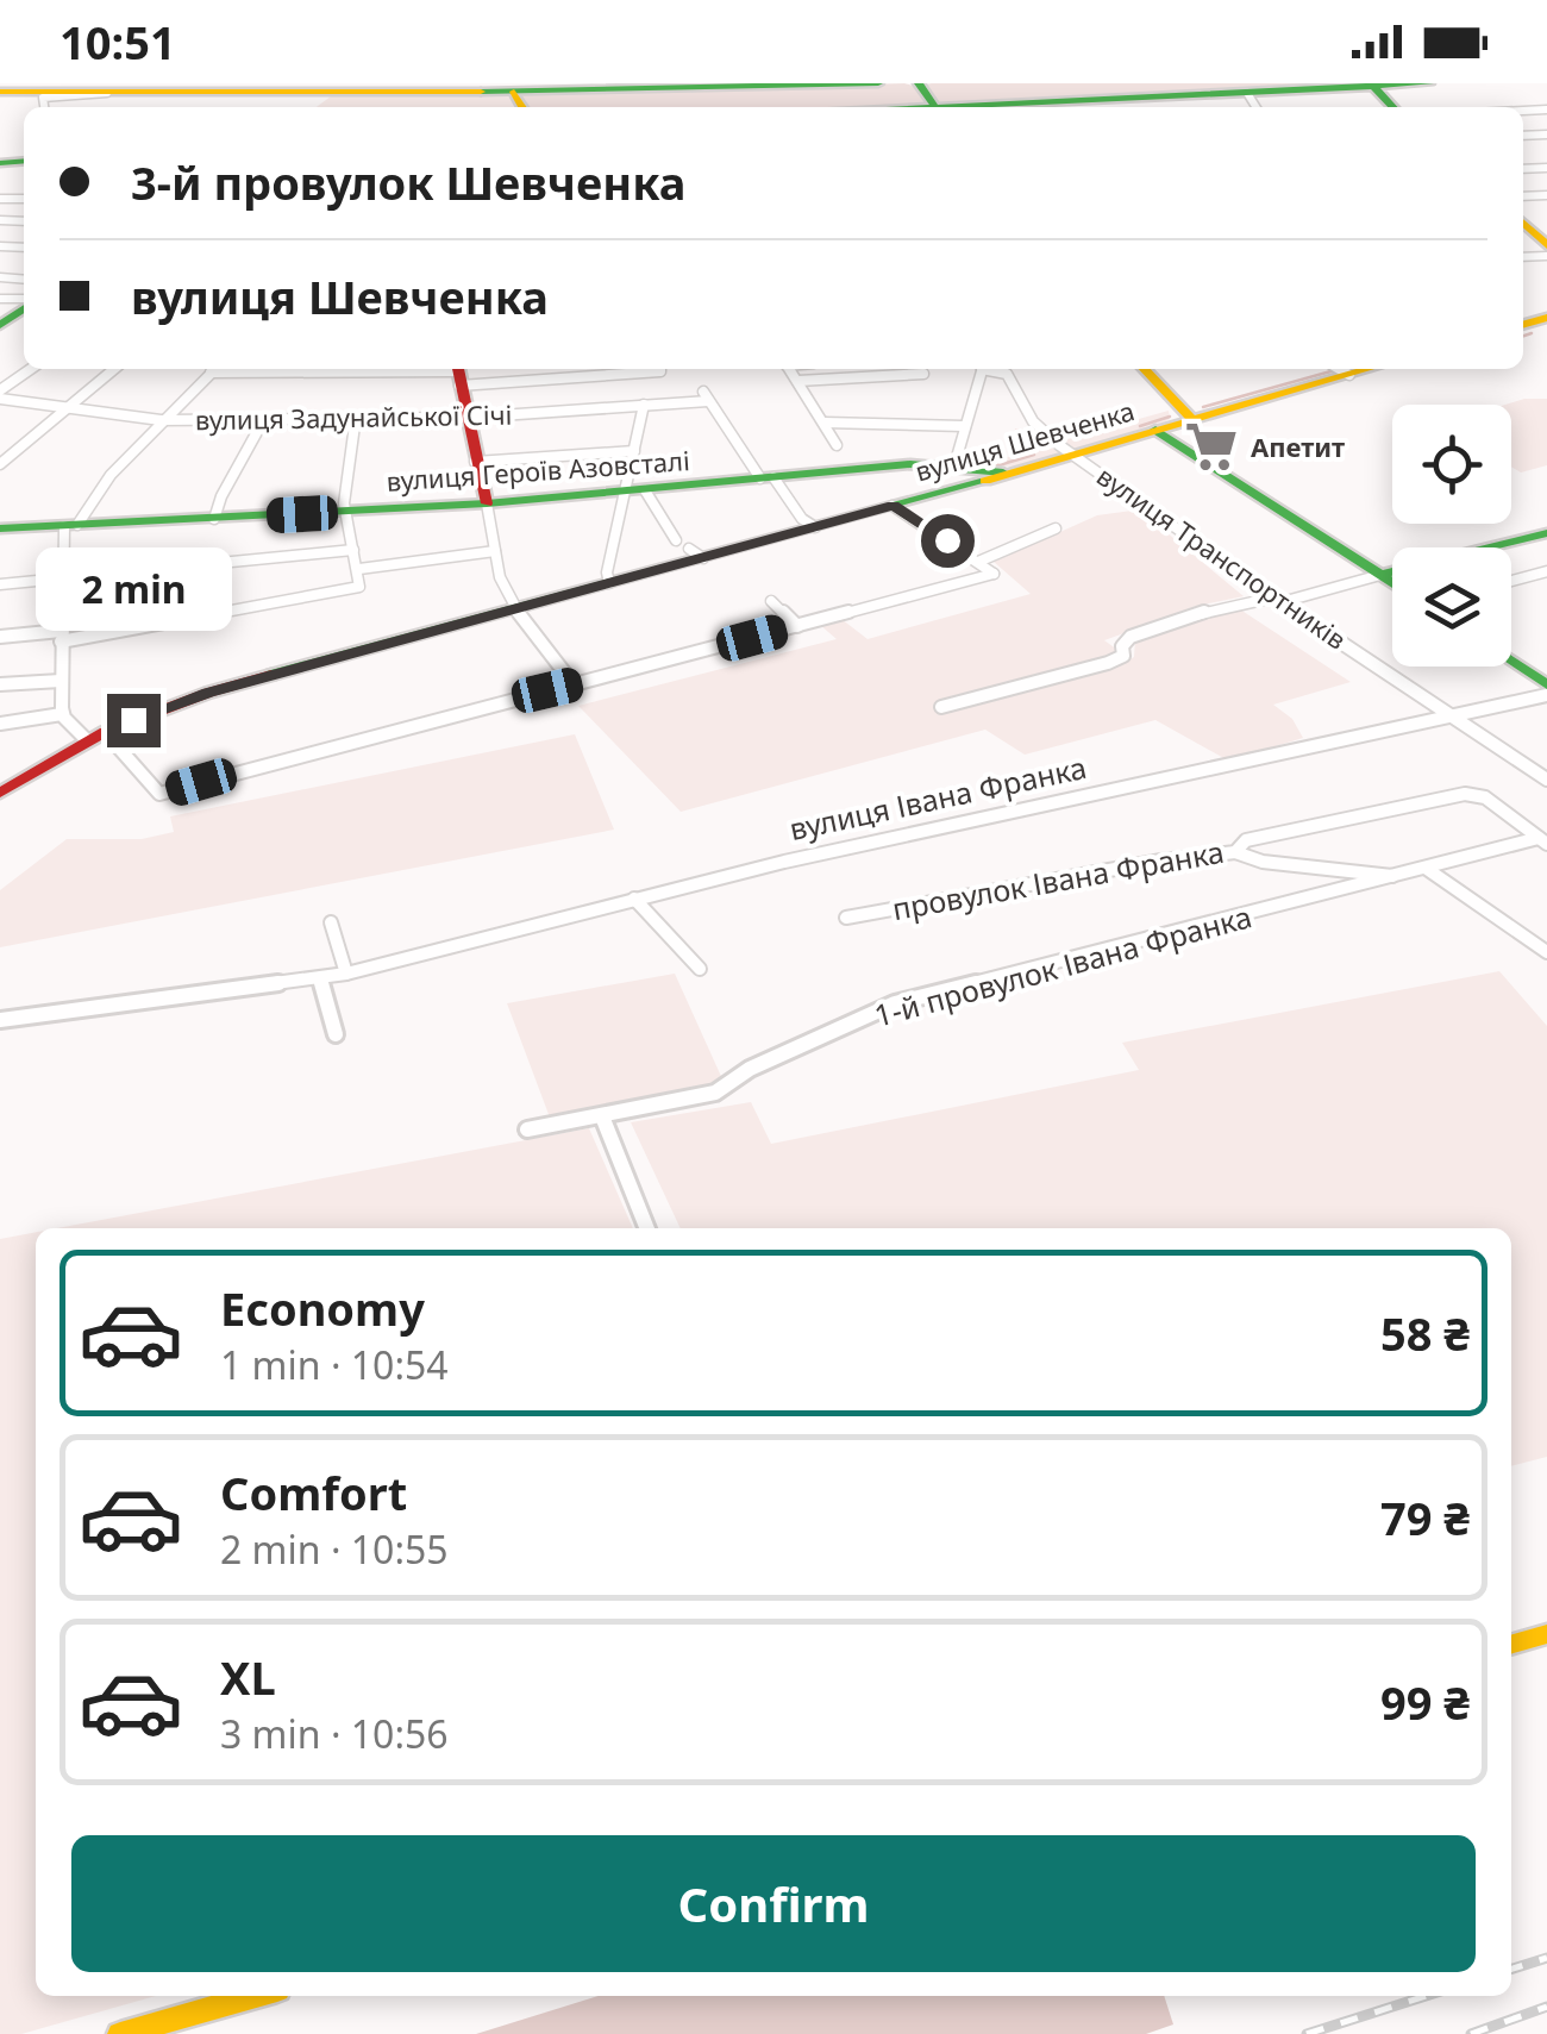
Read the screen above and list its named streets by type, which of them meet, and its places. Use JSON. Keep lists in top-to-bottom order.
{
  "streets": {
    "main road": ["вулиця Шевченка", "вулиця Героїв Азовсталі"],
    "street": [
      "вулиця Задунайської Січі",
      "вулиця Транспортників",
      "вулиця Івана Франка",
      "провулок Івана Франка",
      "1-й провулок Івана Франка"
    ]
  },
  "crossings": [
    ["вулиця Задунайської Січі", "вулиця Героїв Азовсталі"],
    ["вулиця Шевченка", "вулиця Героїв Азовсталі"],
    ["вулиця Шевченка", "вулиця Транспортників"],
    ["вулиця Транспортників", "вулиця Івана Франка"],
    ["провулок Івана Франка", "1-й провулок Івана Франка"]
  ],
  "places": {
    "supermarket": ["Апетит"]
  },
  "page": {
    "status": "10:51",
    "banner": ["3-й провулок Шевченка", "вулиця Шевченка"],
    "bubble": "2 min",
    "list": [
      {
        "name": "Economy",
        "note": "1 min · 10:54",
        "value": "58 ₴"
      },
      {
        "name": "Comfort",
        "note": "2 min · 10:55",
        "value": "79 ₴"
      },
      {
        "name": "XL",
        "note": "3 min · 10:56",
        "value": "99 ₴"
      }
    ],
    "buttons": "Confirm"
  }
}
